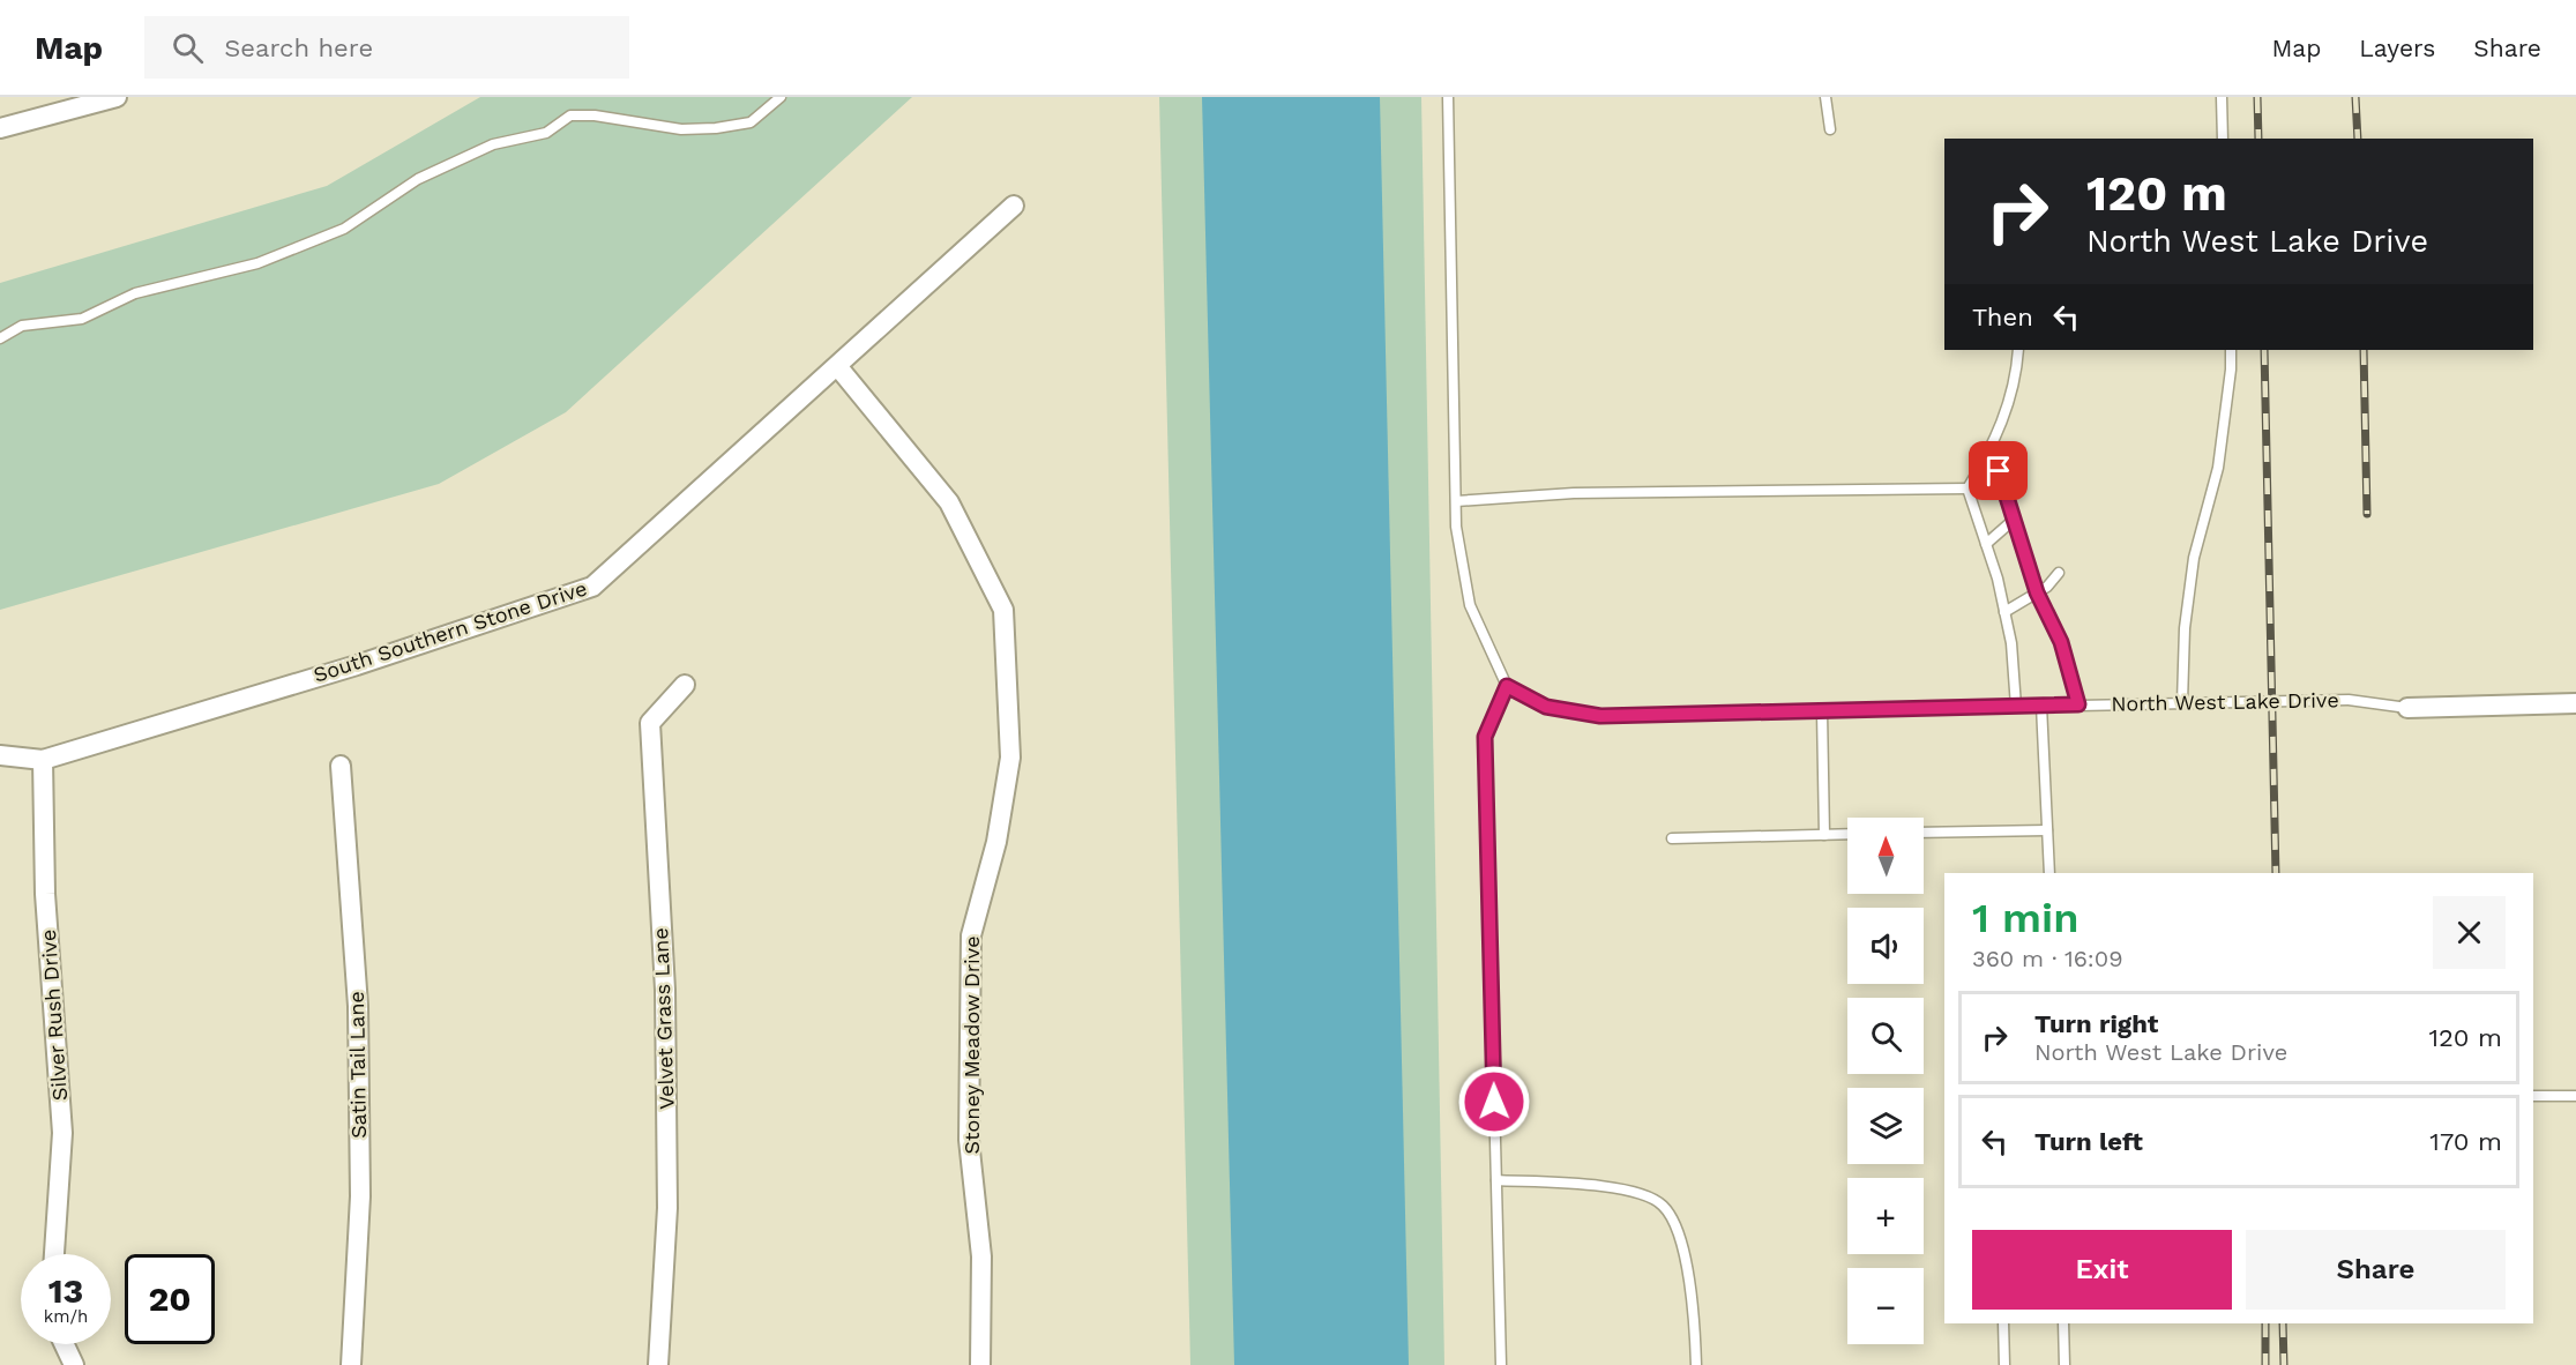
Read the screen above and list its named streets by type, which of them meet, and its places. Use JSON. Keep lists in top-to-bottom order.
{
  "streets": {
    "street": [
      "South Southern Stone Drive",
      "North West Lake Drive",
      "Silver Rush Drive",
      "Velvet Grass Lane",
      "Stoney Meadow Drive",
      "Satin Tail Lane"
    ]
  },
  "crossings": [
    ["South Southern Stone Drive", "Silver Rush Drive"],
    ["South Southern Stone Drive", "Stoney Meadow Drive"]
  ],
  "north": "top",
  "page": {
    "header": "Map",
    "search": "Search here",
    "nav": ["Map", "Layers", "Share"],
    "turn": ["120 m", "North West Lake Drive"],
    "then": "Then",
    "map_buttons": ["+", "−"],
    "heading": ["1 min", "360 m · 16:09"],
    "list": [
      {
        "name": "Turn right",
        "note": "North West Lake Drive",
        "value": "120 m"
      },
      {
        "name": "Turn left",
        "value": "170 m"
      }
    ],
    "buttons": ["Exit", "Share"],
    "speed": "13 km/h",
    "limit": "20"
  }
}
